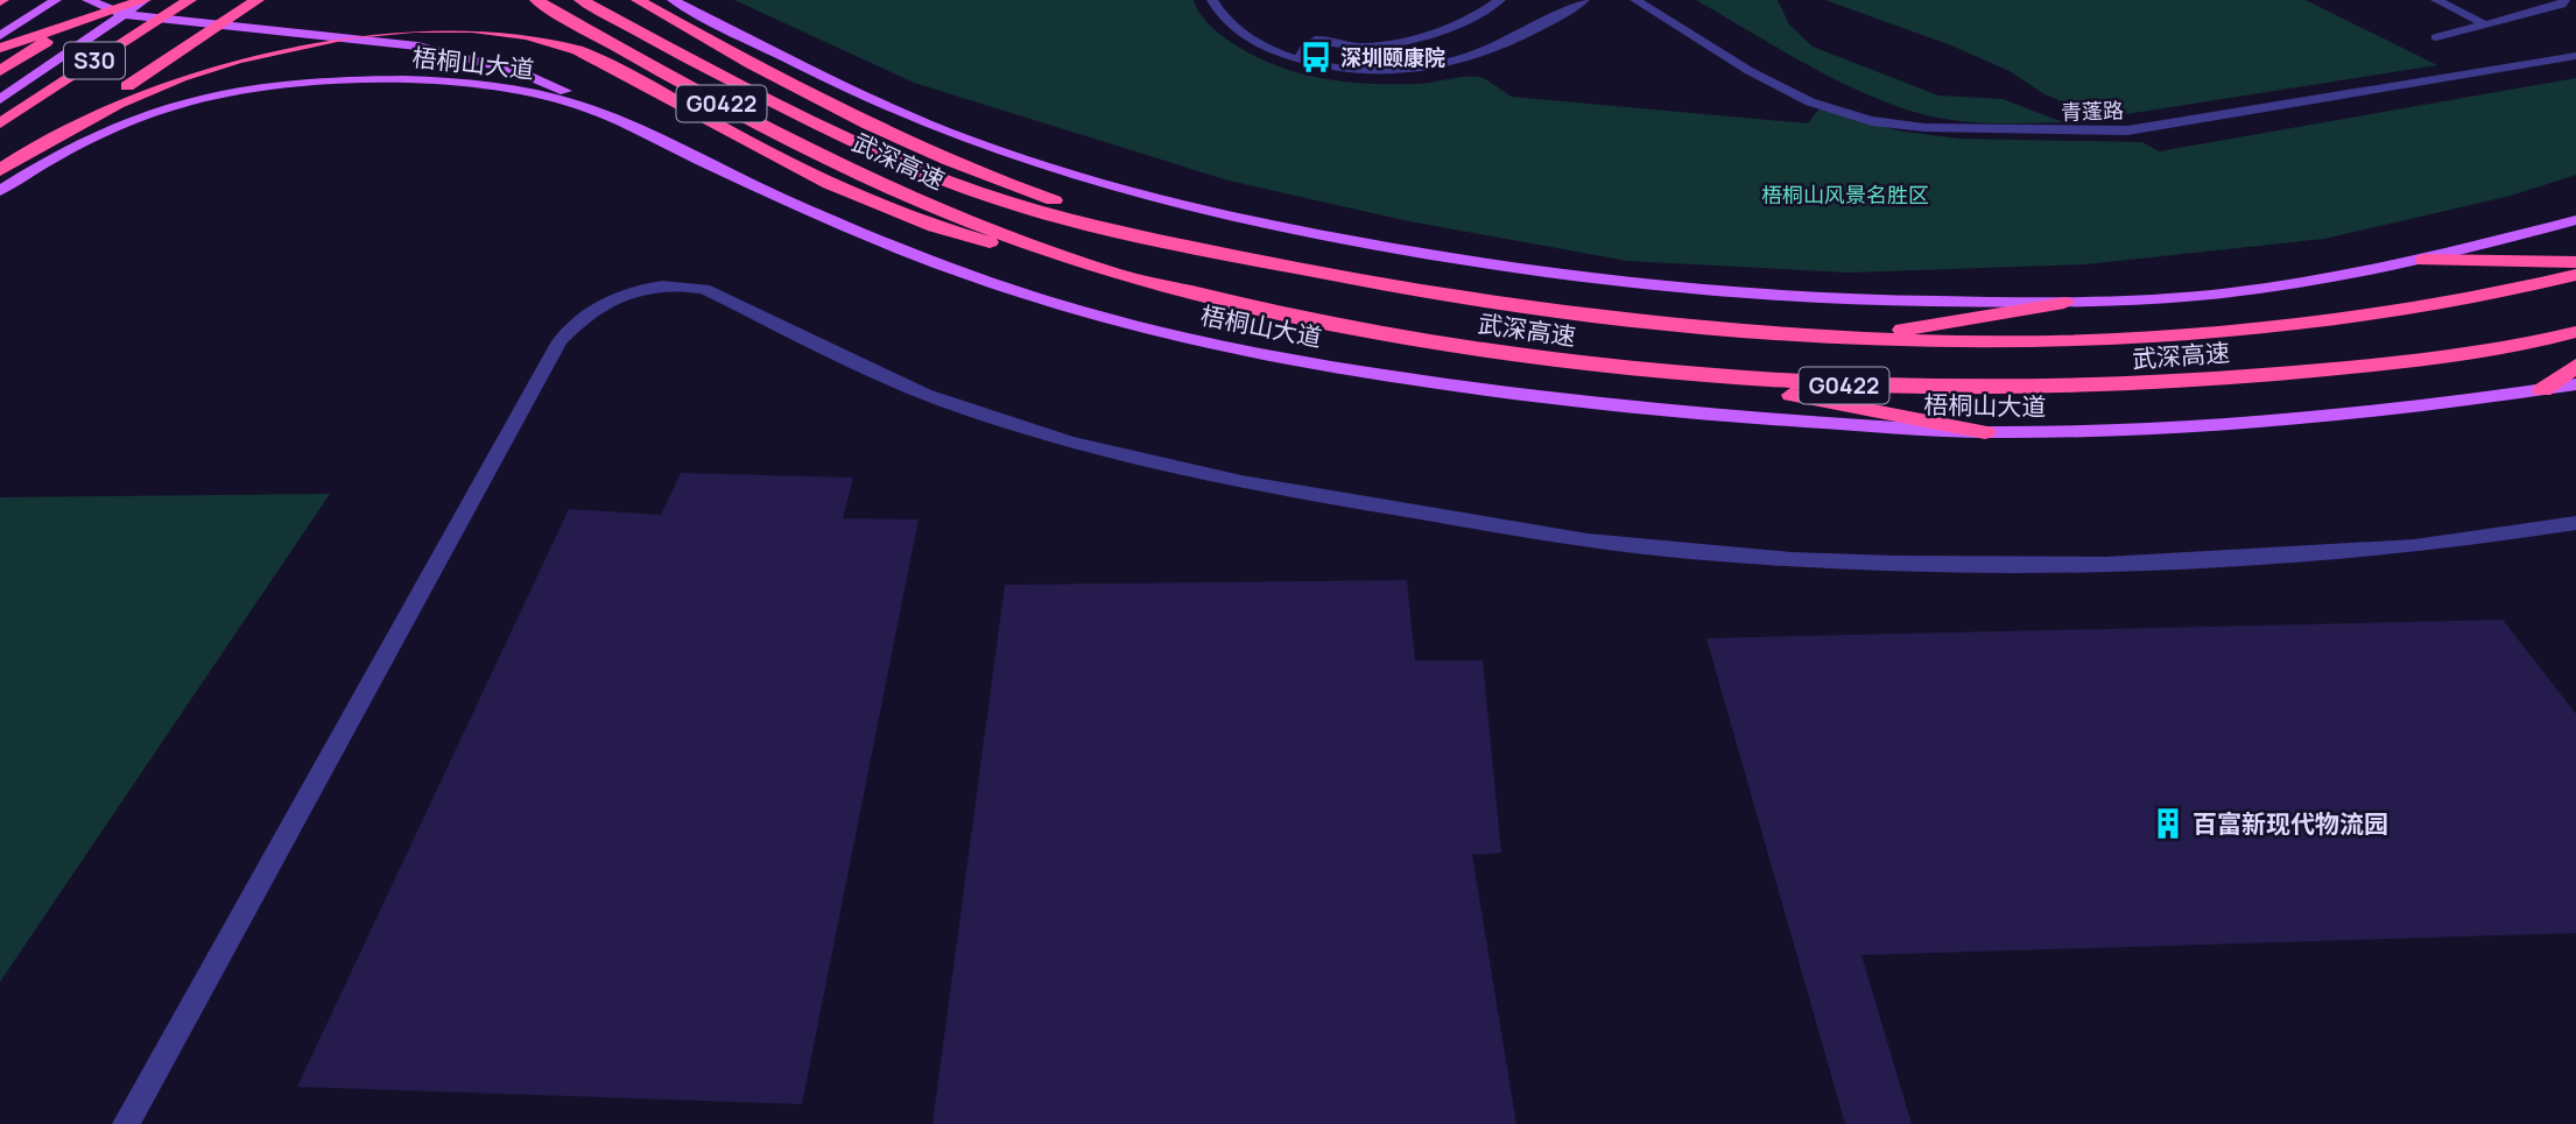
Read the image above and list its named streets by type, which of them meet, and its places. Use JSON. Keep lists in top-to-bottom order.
{
  "streets": {
    "highway": ["S30", "G0422", "武深高速"],
    "main road": ["梧桐山大道"],
    "street": ["青蓬路"]
  },
  "parks": ["梧桐山风景名胜区"],
  "places": {
    "bus stop": ["深圳颐康院"],
    "building": ["百富新现代物流园"]
  }
}
